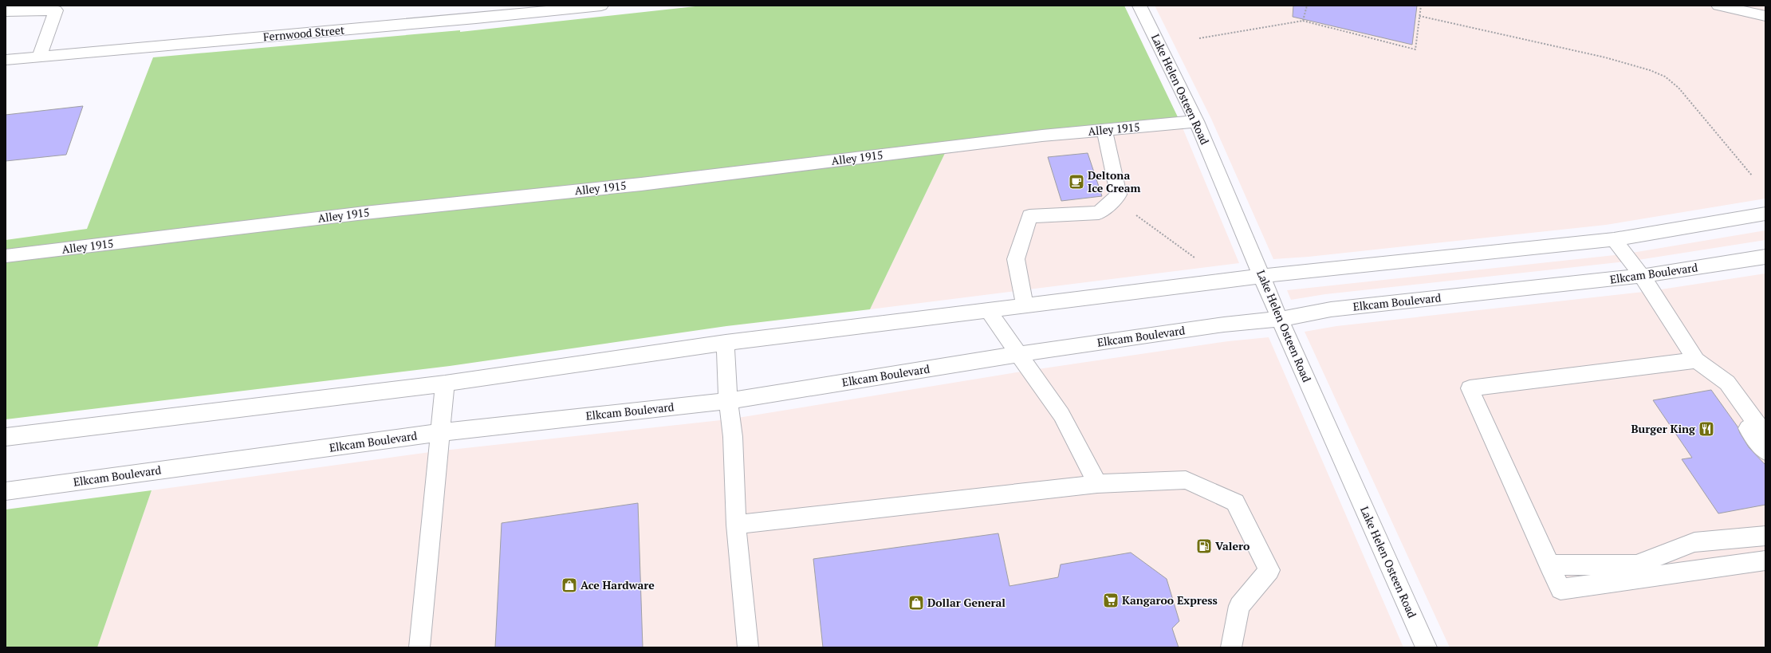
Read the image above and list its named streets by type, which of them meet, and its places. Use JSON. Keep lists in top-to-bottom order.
{
  "streets": {
    "street": [
      "Fernwood Street",
      "Lake Helen Osteen Road",
      "Alley 1915",
      "Elkcam Boulevard"
    ]
  },
  "crossings": [
    ["Lake Helen Osteen Road", "Alley 1915"],
    ["Lake Helen Osteen Road", "Elkcam Boulevard"]
  ],
  "places": {
    "cafe": ["Deltona Ice Cream"],
    "restaurant": ["Burger King"],
    "fuel station": ["Valero"],
    "shop": ["Ace Hardware", "Dollar General"],
    "supermarket": ["Kangaroo Express"]
  }
}
